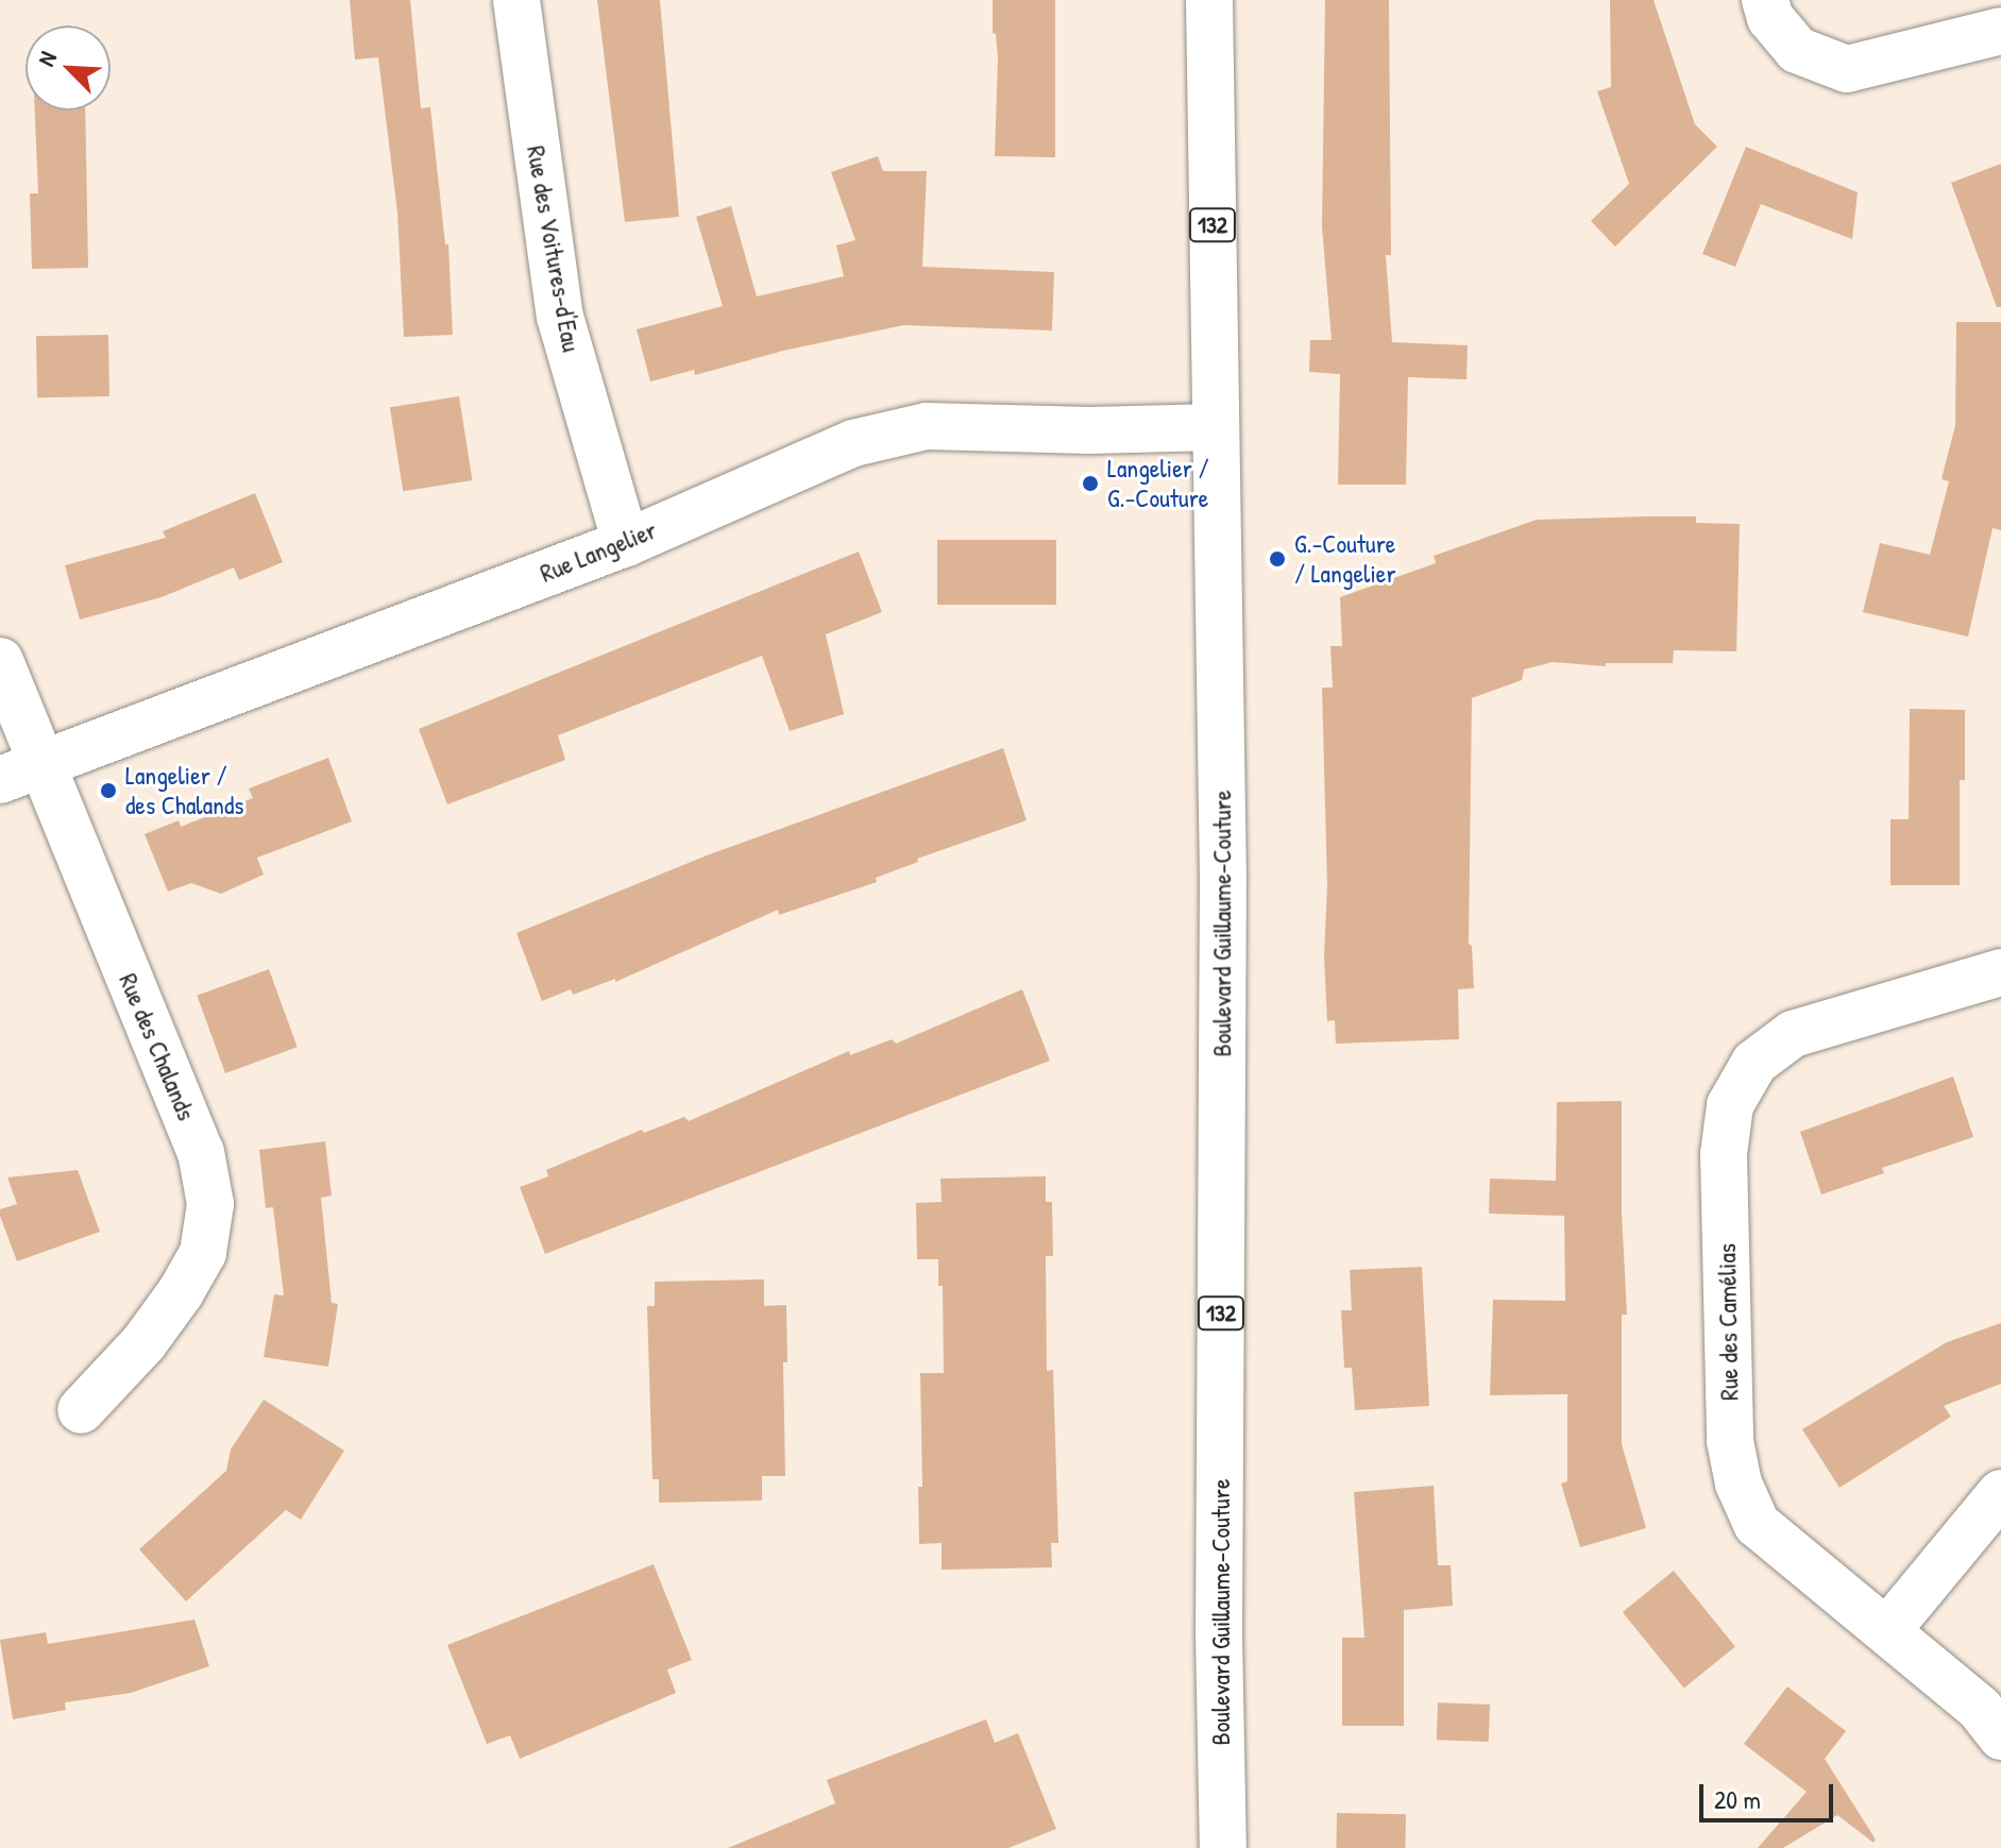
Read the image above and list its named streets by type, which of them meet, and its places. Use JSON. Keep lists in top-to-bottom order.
{
  "streets": {
    "street": [
      "132",
      "Rue des Voitures-d'Eau",
      "Rue Langelier",
      "Boulevard Guillaume-Couture",
      "Rue des Chalands",
      "Rue des Camélias"
    ]
  },
  "crossings": [
    ["Rue des Voitures-d'Eau", "Rue Langelier"],
    ["Rue Langelier", "Boulevard Guillaume-Couture"],
    ["Rue Langelier", "Rue des Chalands"]
  ],
  "places": ["Langelier / G.-Couture", "G.-Couture / Langelier", "Langelier / des Chalands"],
  "scale_bar": "20 m",
  "north": "top left"
}
